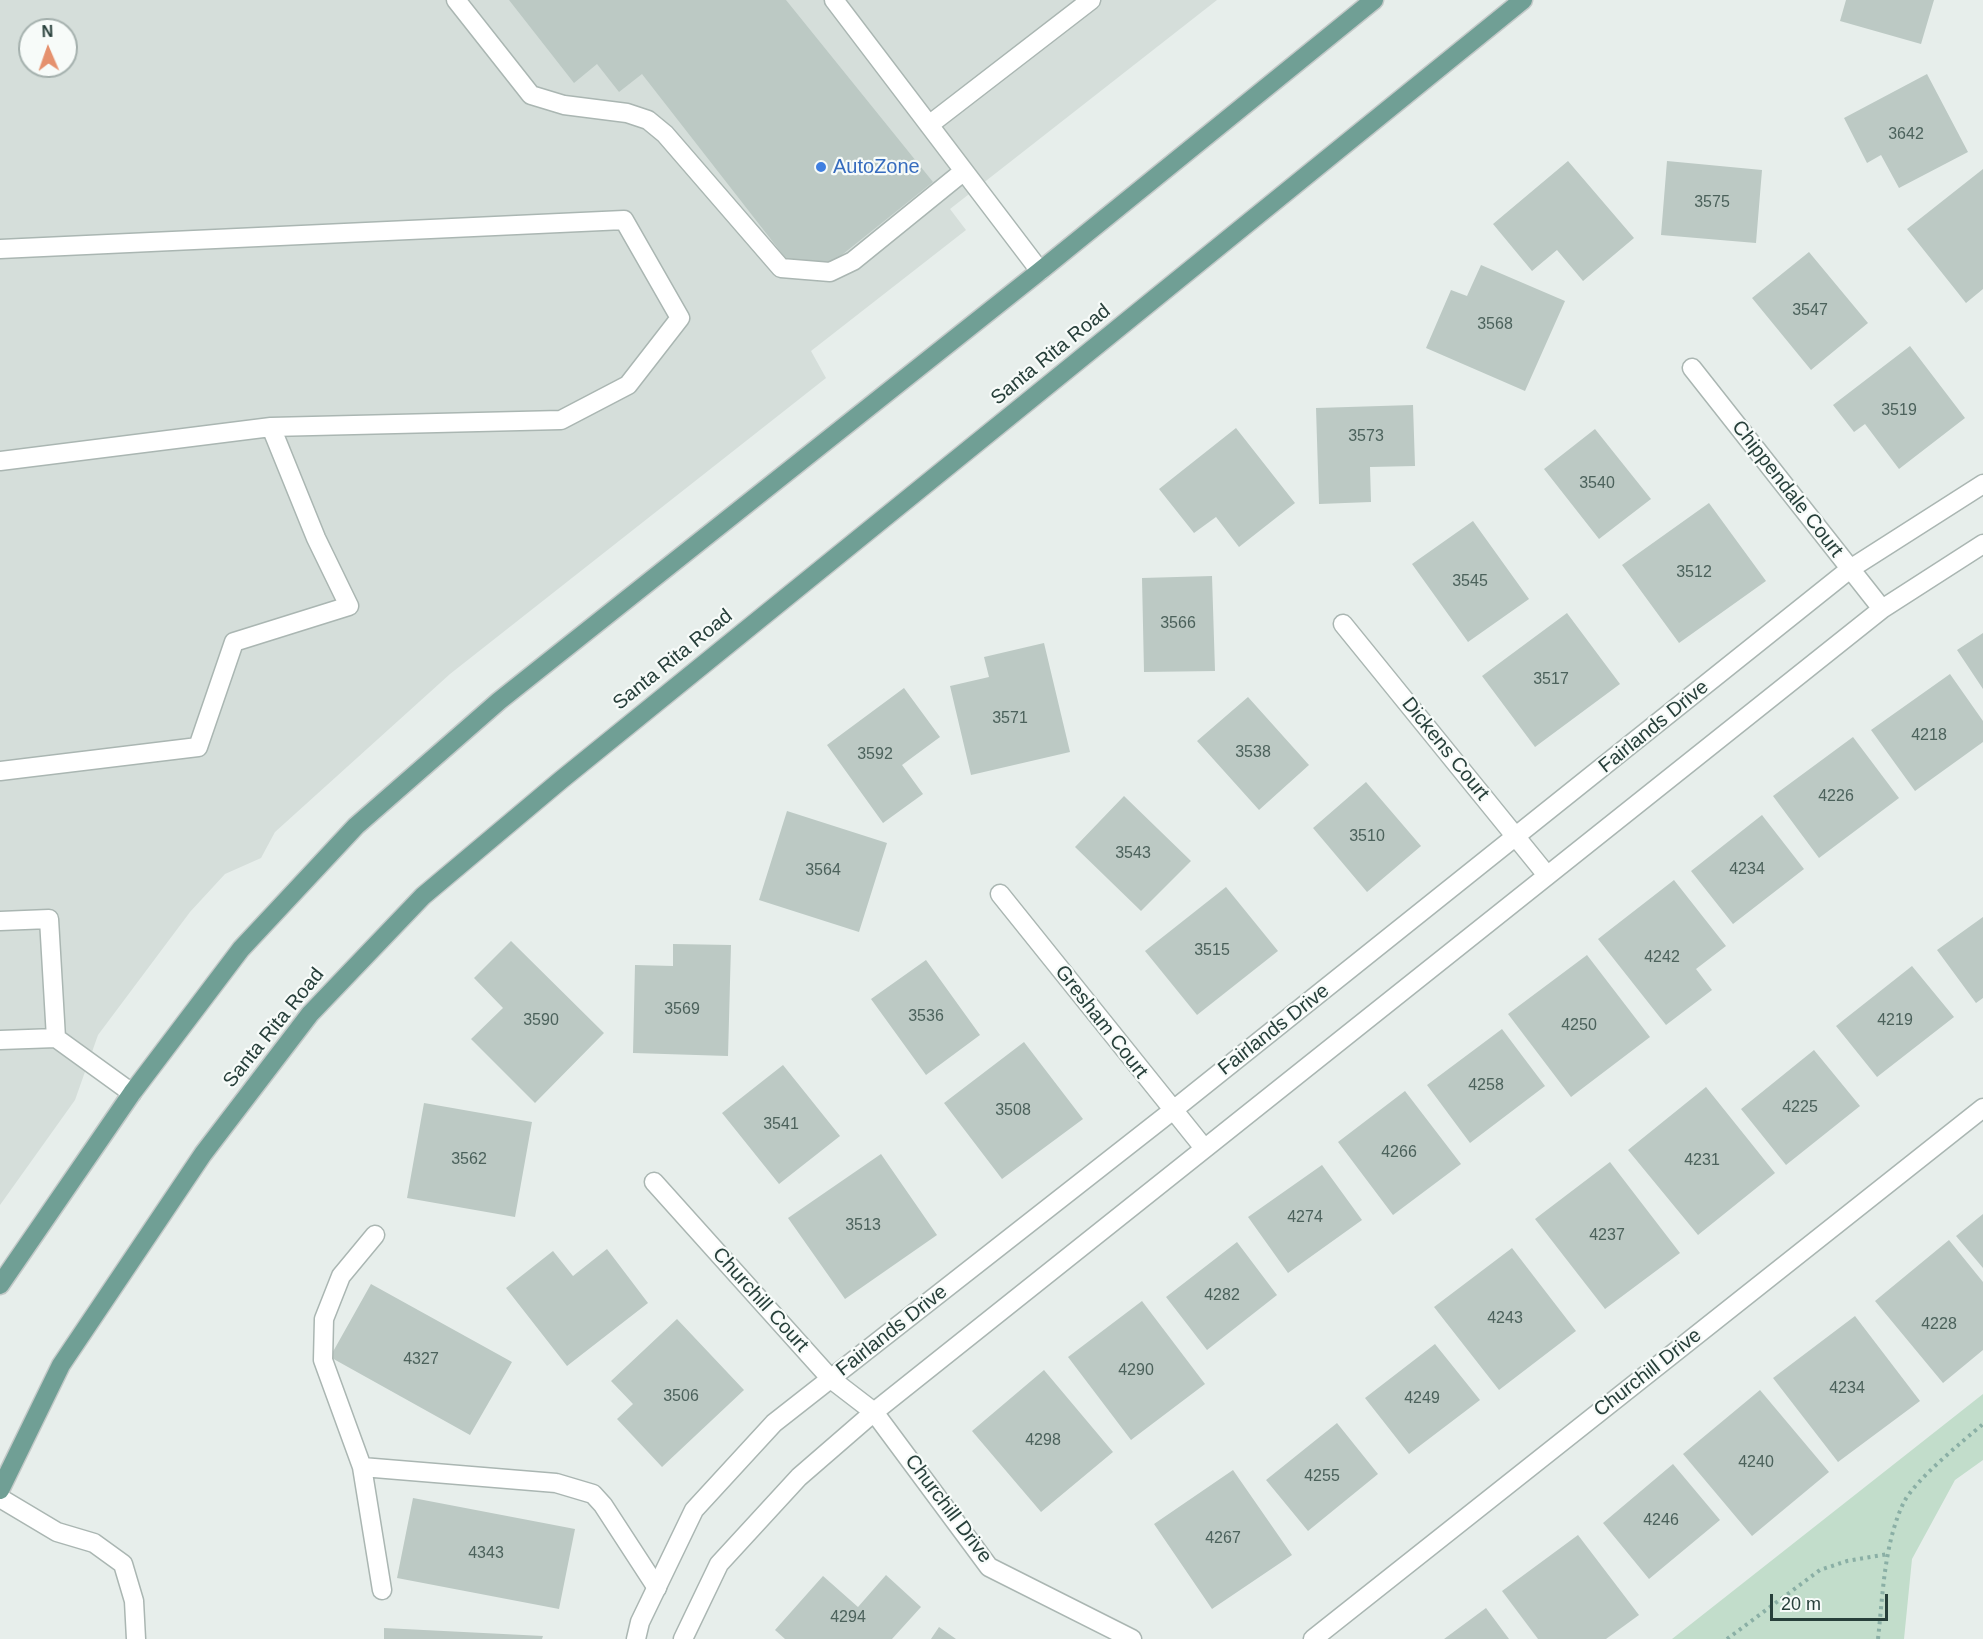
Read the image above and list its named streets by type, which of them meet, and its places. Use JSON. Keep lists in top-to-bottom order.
{
  "streets": {
    "main road": ["Santa Rita Road"],
    "street": [
      "Chippendale Court",
      "Fairlands Drive",
      "Dickens Court",
      "Gresham Court",
      "Churchill Court",
      "Churchill Drive"
    ]
  },
  "crossings": [
    ["Chippendale Court", "Fairlands Drive"],
    ["Fairlands Drive", "Dickens Court"],
    ["Fairlands Drive", "Gresham Court"],
    ["Fairlands Drive", "Churchill Court"],
    ["Churchill Court", "Churchill Drive"]
  ],
  "places": ["AutoZone"],
  "house_numbers": [
    "3642",
    "3575",
    "3547",
    "3568",
    "3519",
    "3573",
    "3540",
    "3512",
    "3545",
    "3566",
    "3517",
    "3571",
    "4218",
    "3538",
    "3592",
    "4226",
    "3510",
    "3543",
    "4234",
    "3564",
    "3515",
    "4242",
    "3569",
    "3536",
    "3590",
    "4219",
    "4250",
    "4258",
    "4225",
    "3508",
    "3541",
    "4266",
    "3562",
    "4231",
    "4274",
    "3513",
    "4237",
    "4282",
    "4243",
    "4228",
    "4327",
    "4290",
    "4234",
    "3506",
    "4249",
    "4298",
    "4240",
    "4255",
    "4246",
    "4267",
    "4343",
    "4294"
  ],
  "scale_bar": "20 m",
  "north": "top"
}
